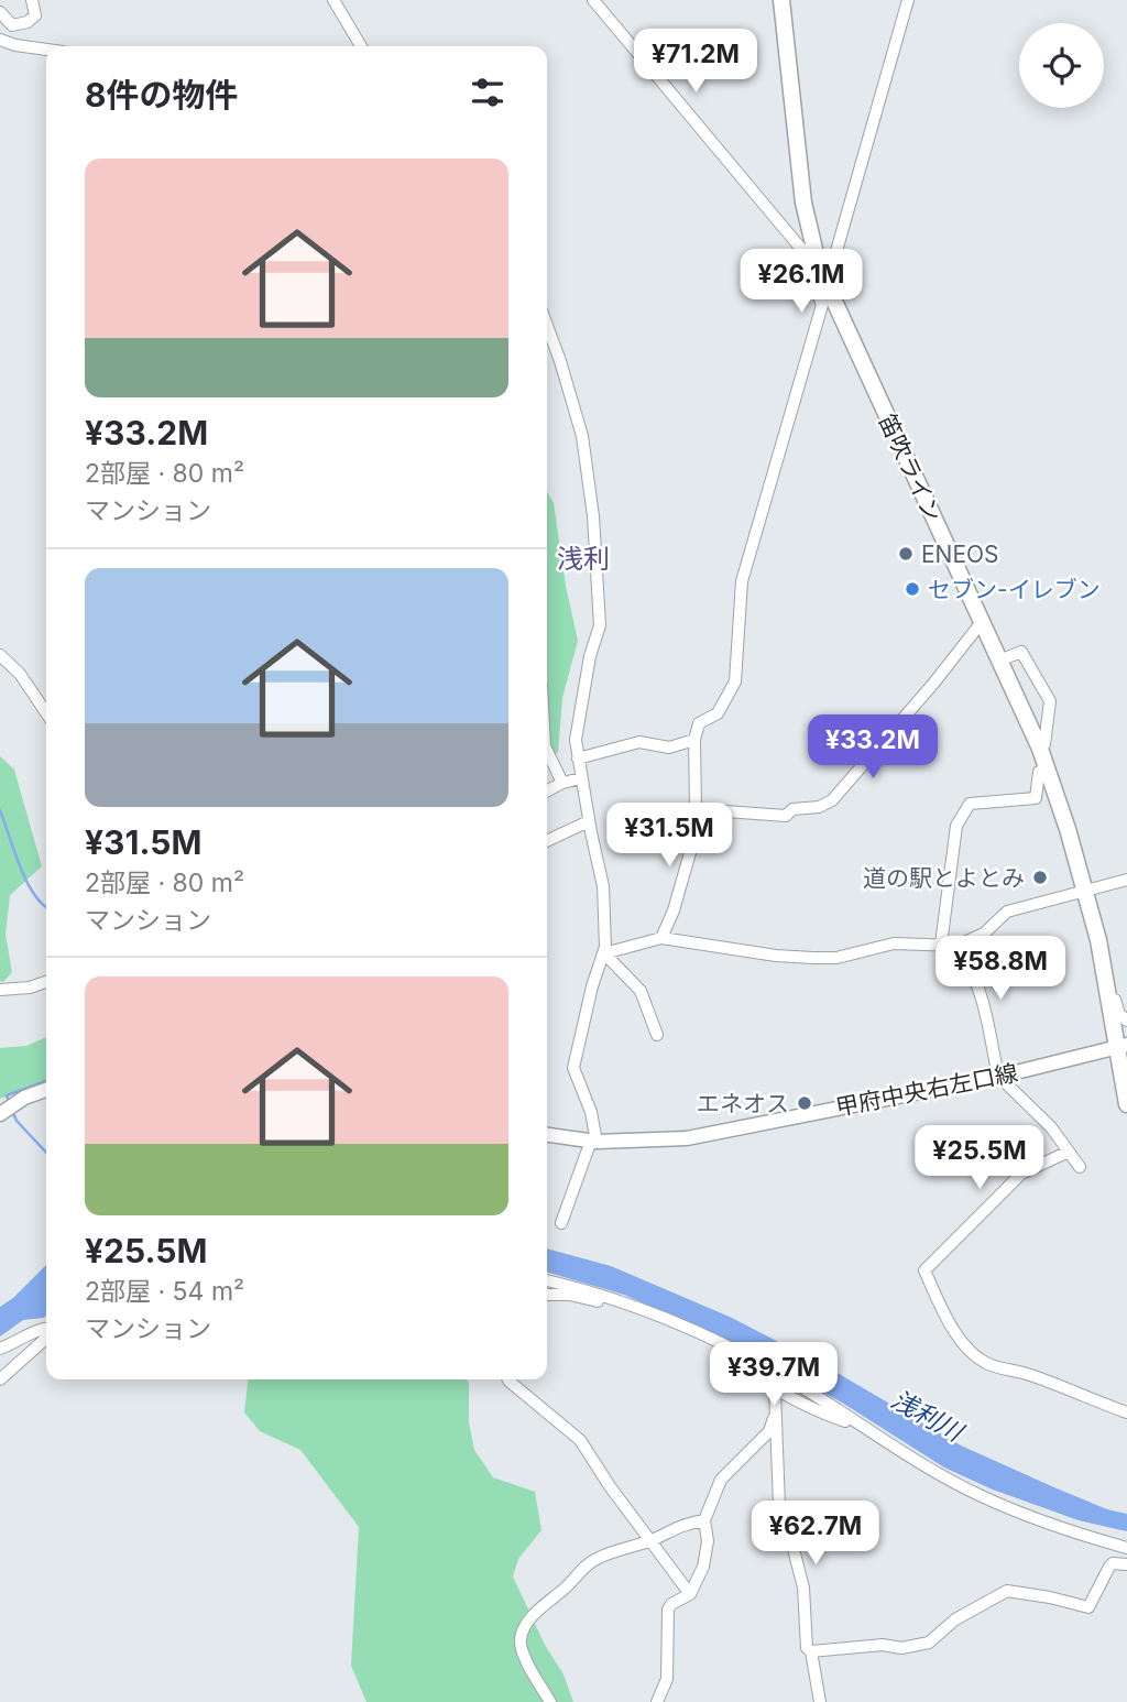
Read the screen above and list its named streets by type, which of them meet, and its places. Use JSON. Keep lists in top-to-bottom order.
{
  "streets": {
    "highway": ["笛吹ライン"],
    "main road": ["甲府中央右左口線"]
  },
  "crossings": [
    ["笛吹ライン", "甲府中央右左口線"]
  ],
  "districts": ["浅利"],
  "water": ["浅利川"],
  "places": [
    "ENEOS",
    "セブン-イレブン",
    "道の駅とよとみ",
    "エネオス"
  ],
  "page": {
    "price": [
      "¥71.2M",
      "¥26.1M",
      "¥33.2M",
      "¥31.5M",
      "¥58.8M",
      "¥25.5M",
      "¥39.7M",
      "¥62.7M"
    ],
    "heading": "8件の物件",
    "list": [
      {
        "name": "¥33.2M",
        "note": "2部屋 · 80 m² · マンション"
      },
      {
        "name": "¥31.5M",
        "note": "2部屋 · 80 m² · マンション"
      },
      {
        "name": "¥25.5M",
        "note": "2部屋 · 54 m² · マンション"
      }
    ]
  }
}
